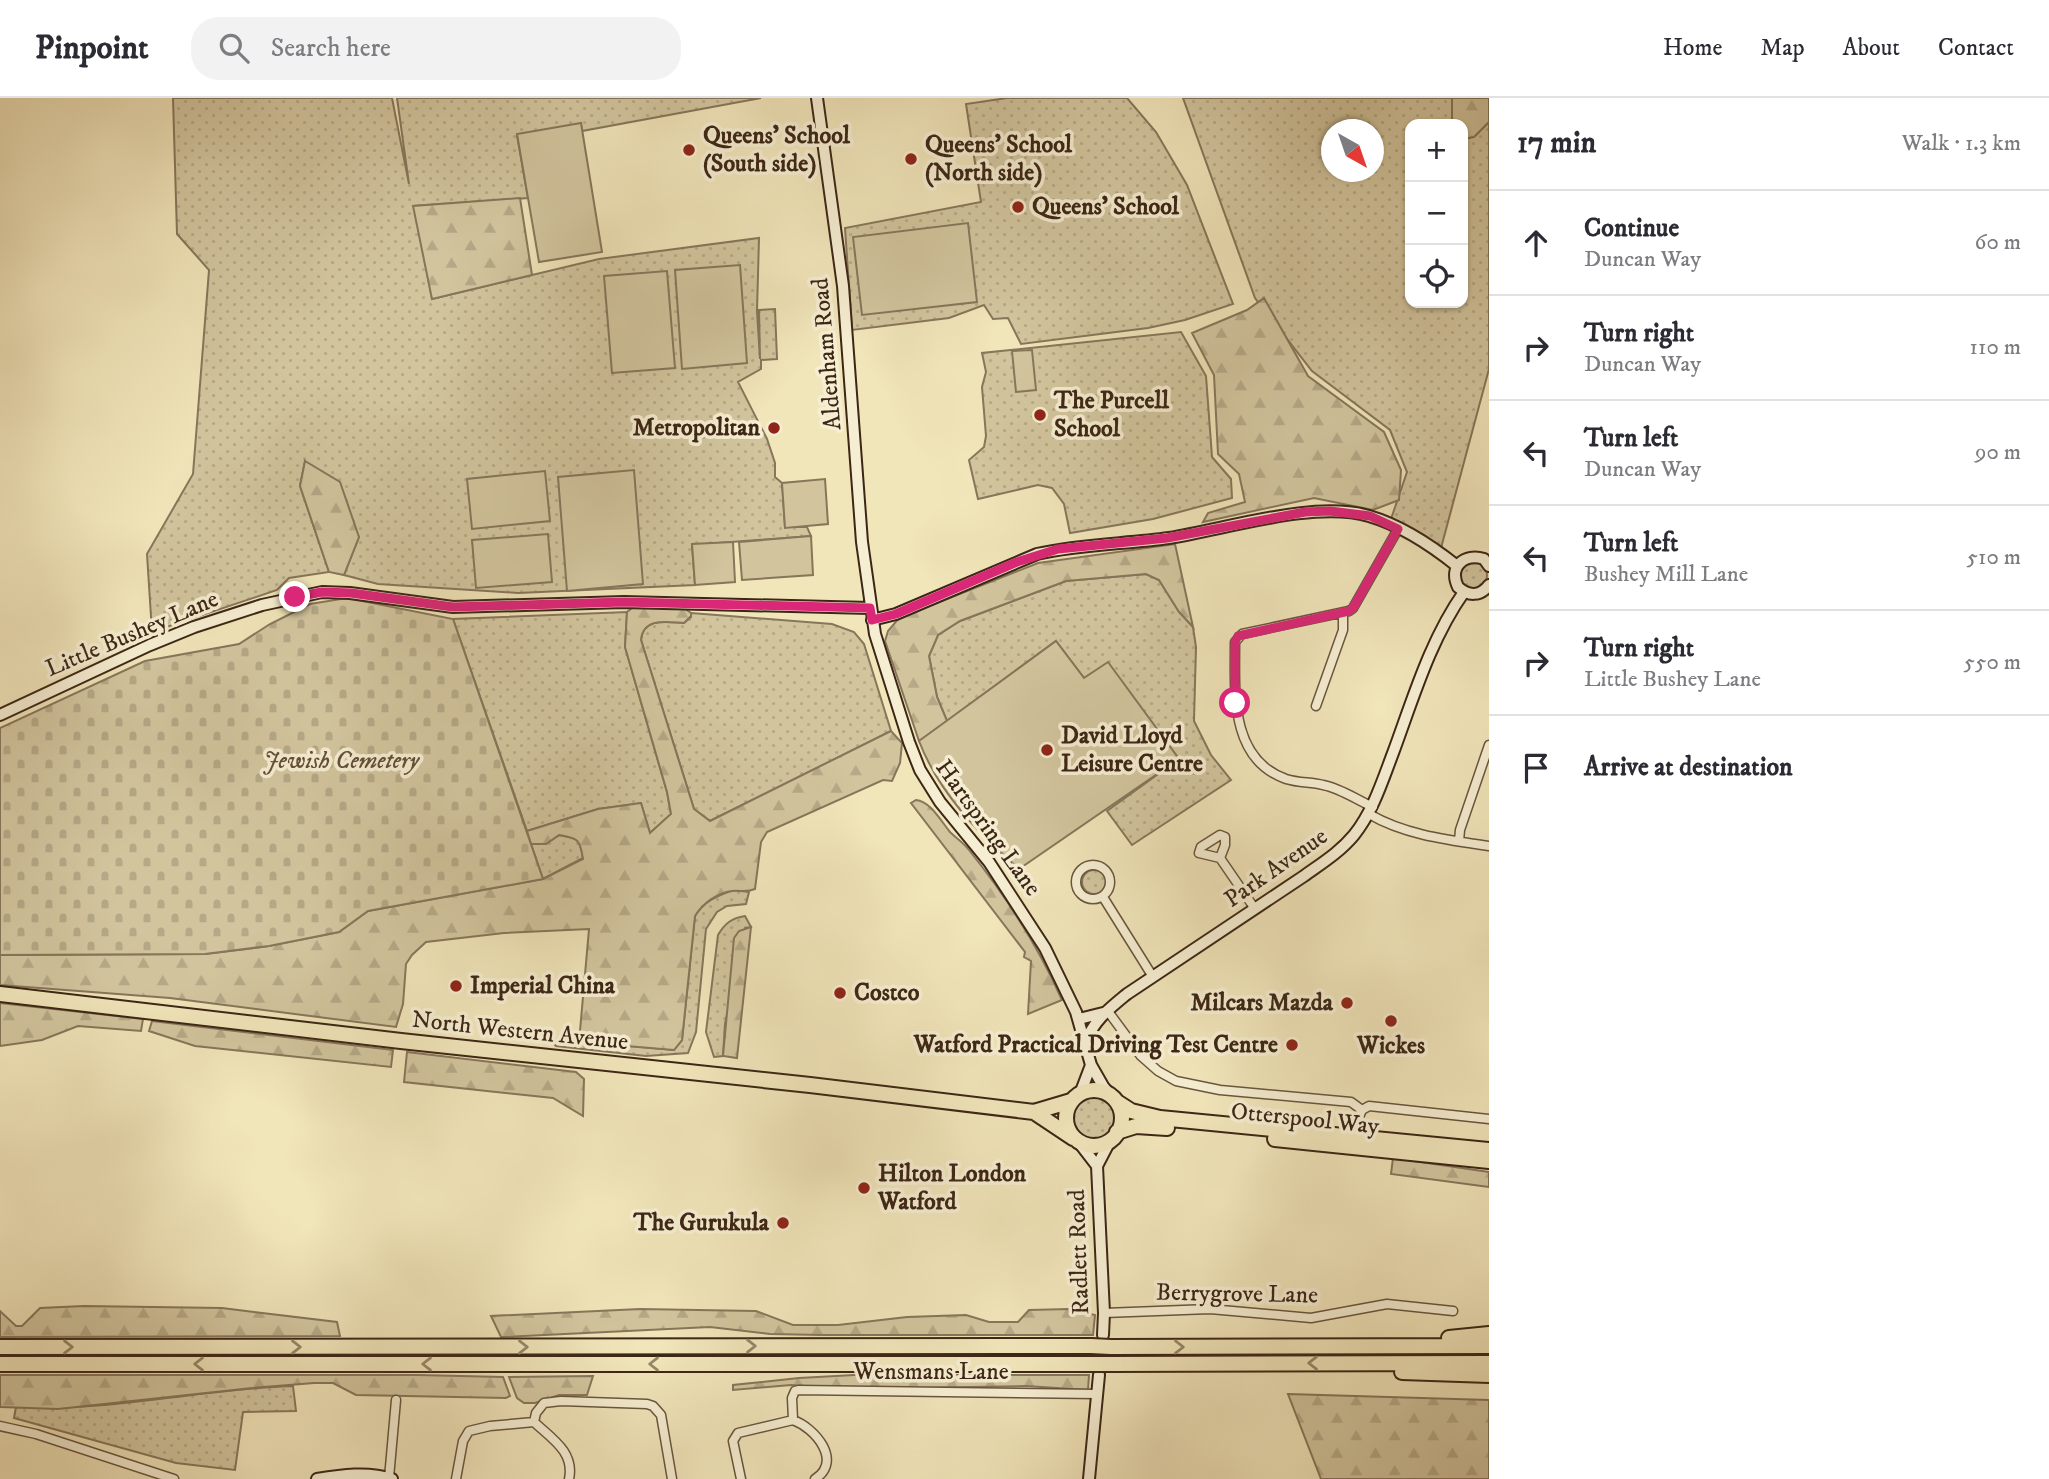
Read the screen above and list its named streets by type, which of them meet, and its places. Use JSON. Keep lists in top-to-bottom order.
{
  "streets": {
    "highway": ["North Western Avenue", "Otterspool Way"],
    "street": [
      "Aldenham Road",
      "Little Bushey Lane",
      "Hartspring Lane",
      "Park Avenue",
      "Radlett Road",
      "Berrygrove Lane",
      "Wensmans Lane"
    ]
  },
  "crossings": [
    ["Aldenham Road", "Little Bushey Lane"],
    ["Aldenham Road", "Hartspring Lane"],
    ["Little Bushey Lane", "Hartspring Lane"],
    ["Hartspring Lane", "Park Avenue"],
    ["Hartspring Lane", "North Western Avenue"],
    ["Hartspring Lane", "Otterspool Way"],
    ["Hartspring Lane", "Radlett Road"],
    ["Park Avenue", "Otterspool Way"],
    ["North Western Avenue", "Otterspool Way"],
    ["North Western Avenue", "Radlett Road"],
    ["Otterspool Way", "Radlett Road"],
    ["Radlett Road", "Berrygrove Lane"]
  ],
  "parks": ["Jewish Cemetery"],
  "places": [
    "Queens' School (South side)",
    "Queens' School (North side)",
    "Queens' School",
    "The Purcell School",
    "Metropolitan",
    "David Lloyd Leisure Centre",
    "Imperial China",
    "Costco",
    "Milcars Mazda",
    "Wickes",
    "Watford Practical Driving Test Centre",
    "Hilton London Watford",
    "The Gurukula"
  ],
  "north": "bottom right",
  "page": {
    "header": "Pinpoint",
    "search": "Search here",
    "nav": [
      "Home",
      "Map",
      "About",
      "Contact"
    ],
    "heading": ["17 min", "Walk · 1.3 km"],
    "map_buttons": ["+", "−"],
    "list": [
      ["Continue", "Duncan Way", "60 m"],
      ["Turn right", "Duncan Way", "110 m"],
      ["Turn left", "Duncan Way", "90 m"],
      ["Turn left", "Bushey Mill Lane", "510 m"],
      ["Turn right", "Little Bushey Lane", "550 m"],
      "Arrive at destination"
    ]
  }
}
